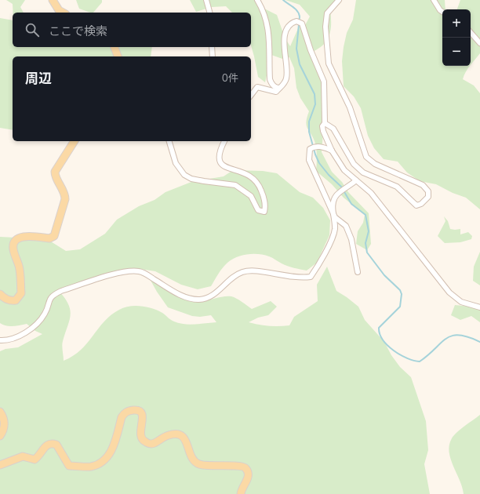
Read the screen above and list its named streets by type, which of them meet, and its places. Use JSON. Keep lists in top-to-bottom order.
{
  "page": {
    "map_buttons": ["+", "−"],
    "search": "ここで検索",
    "heading": ["周辺", "0件"]
  }
}
